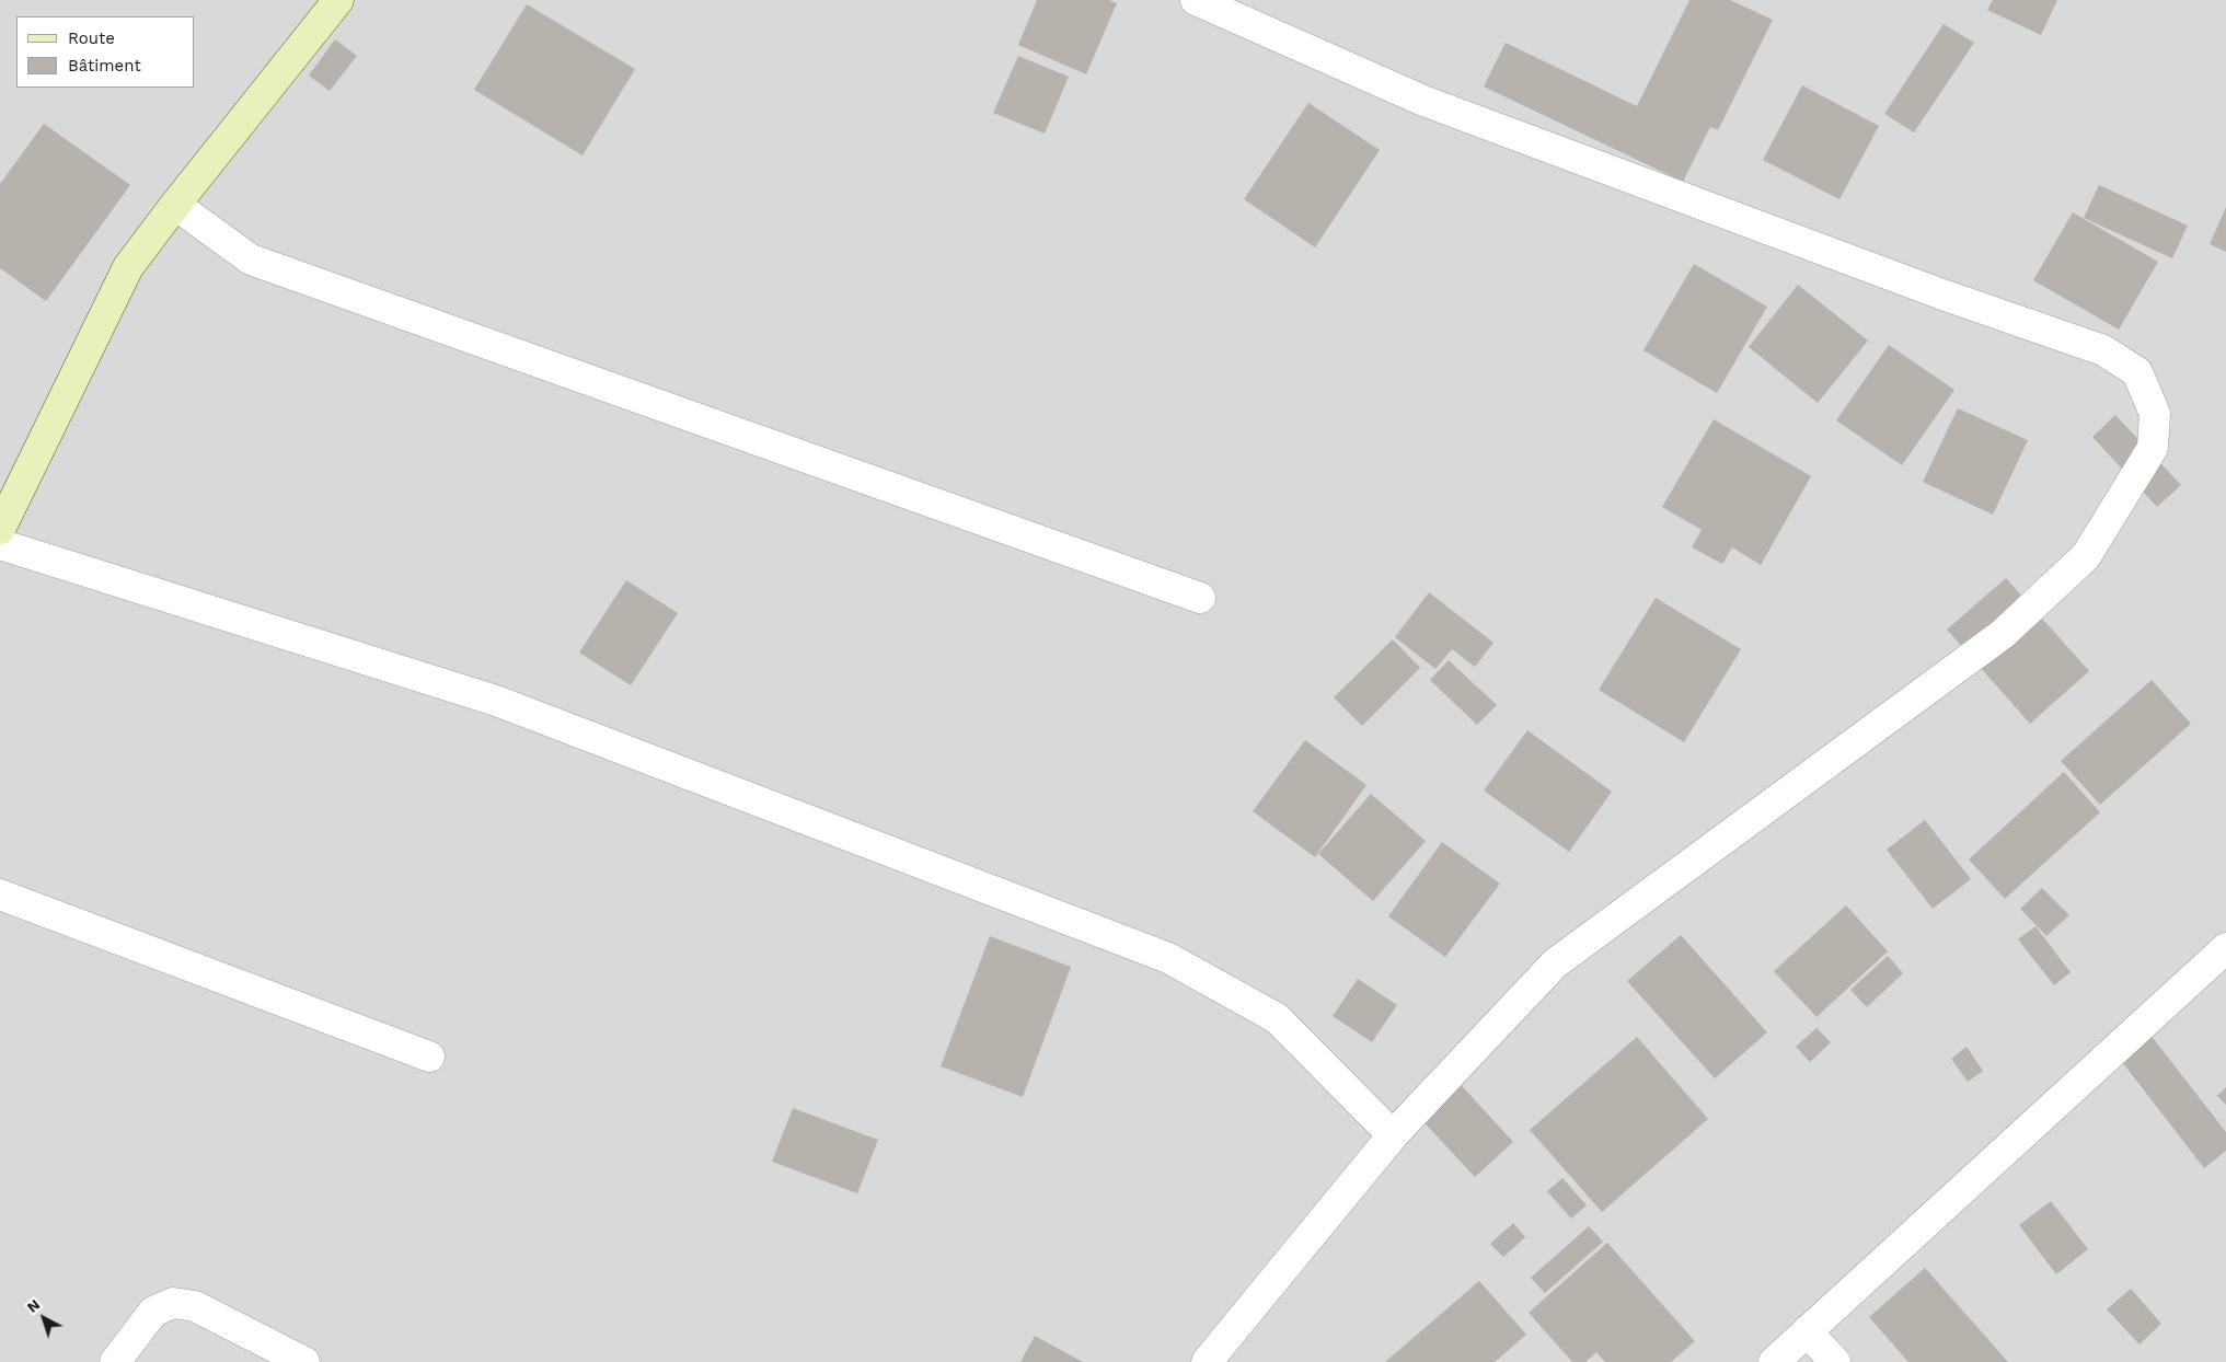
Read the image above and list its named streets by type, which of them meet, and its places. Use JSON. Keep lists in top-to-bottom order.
{
  "legend": ["Route", "Bâtiment"],
  "north": "top left"
}
